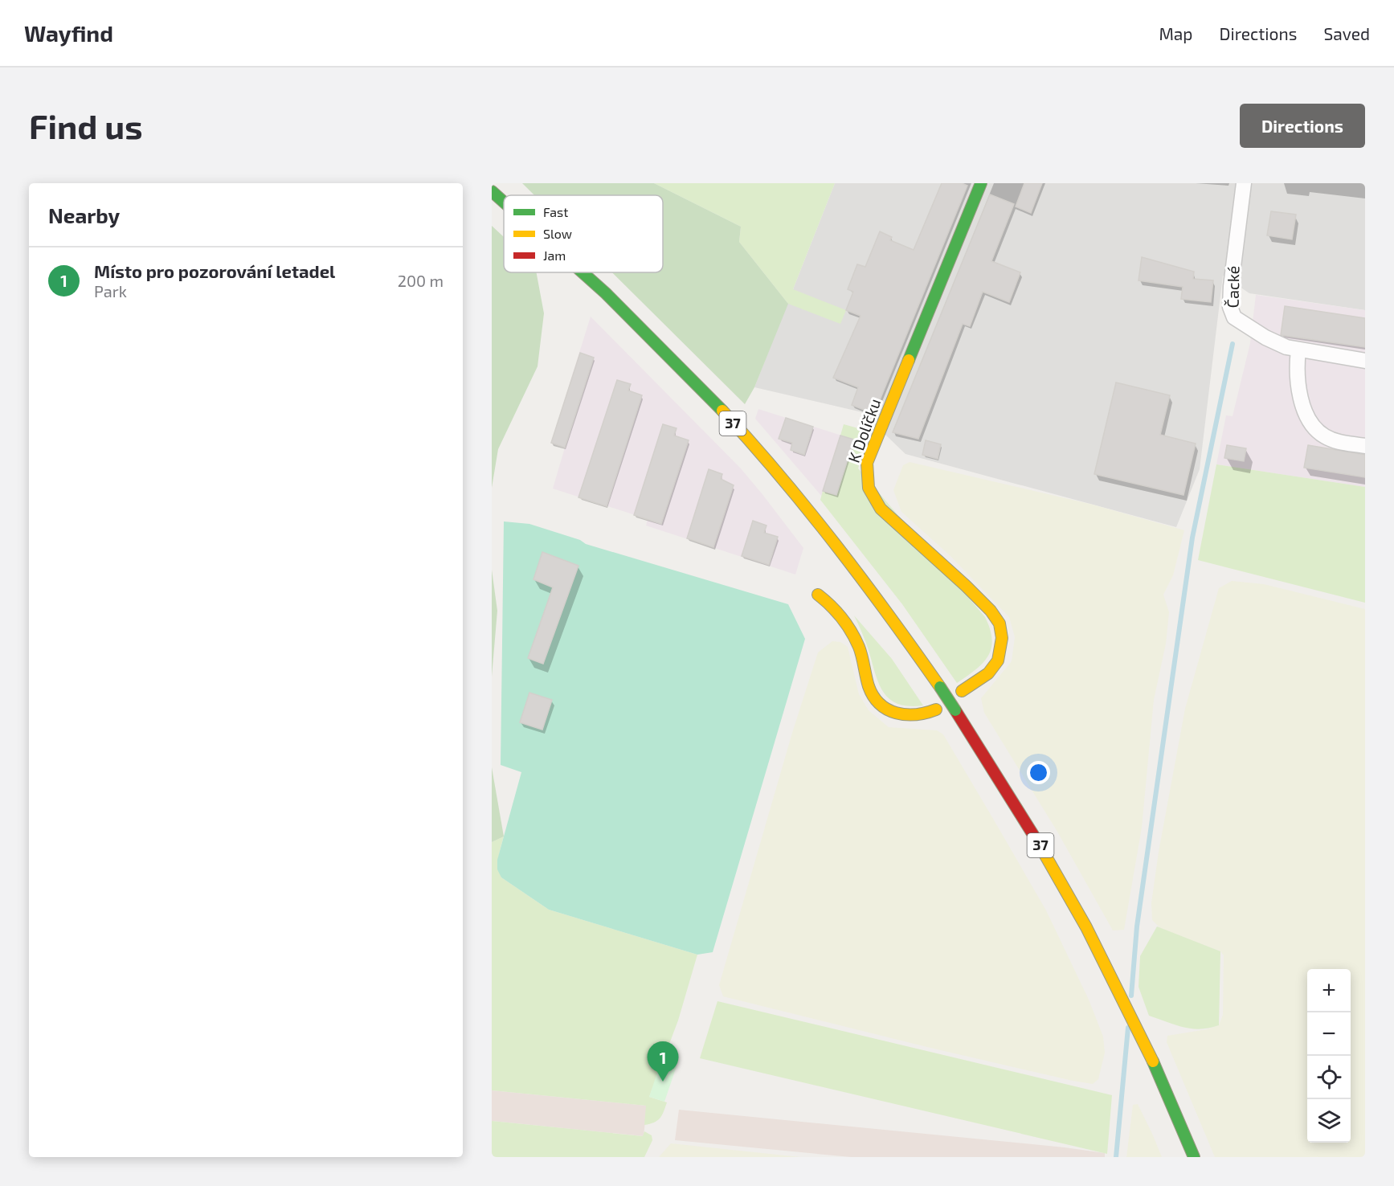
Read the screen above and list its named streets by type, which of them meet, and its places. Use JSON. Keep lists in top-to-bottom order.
{
  "streets": {
    "main road": ["37", "K Dolíčku"],
    "street": ["Čacké"]
  },
  "legend": ["Fast", "Slow", "Jam"],
  "page": {
    "header": "Wayfind",
    "nav": ["Map", "Directions", "Saved"],
    "buttons": "Directions",
    "title": "Find us",
    "heading": "Nearby",
    "list": [
      {
        "mark": "1",
        "name": "Místo pro pozorování letadel",
        "note": "Park",
        "value": "200 m"
      }
    ],
    "map_buttons": ["+", "−"],
    "pins": "1"
  }
}
